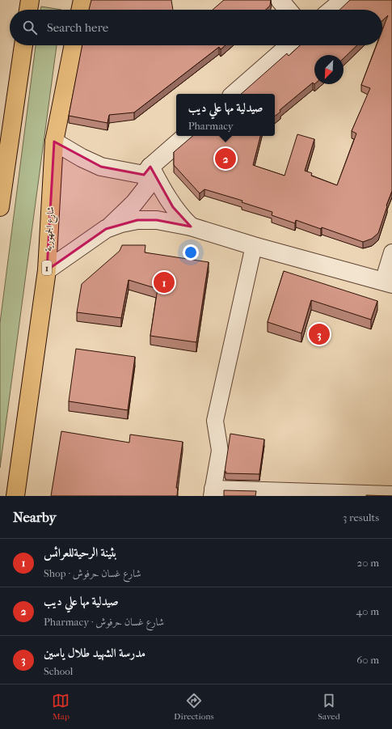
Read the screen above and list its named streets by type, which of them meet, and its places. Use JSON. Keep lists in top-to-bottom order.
{
  "streets": {
    "main road": ["شارع الجمهورية", "1"]
  },
  "north": "bottom left",
  "page": {
    "search": "Search here",
    "popup": ["صيدلية مها علي ديب", "Pharmacy"],
    "pins": ["2", "1", "3"],
    "heading": ["Nearby", "3 results"],
    "list": [
      {
        "mark": "1",
        "name": "بثينة الرحيةللعرائس",
        "note": "Shop · شارع غسان حرفوش",
        "value": "20 m"
      },
      {
        "mark": "2",
        "name": "صيدلية مها علي ديب",
        "note": "Pharmacy · شارع غسان حرفوش",
        "value": "40 m"
      },
      {
        "mark": "3",
        "name": "مدرسة الشهيد طلال ياسين",
        "note": "School",
        "value": "60 m"
      }
    ],
    "nav": ["Map", "Directions", "Saved"]
  }
}
